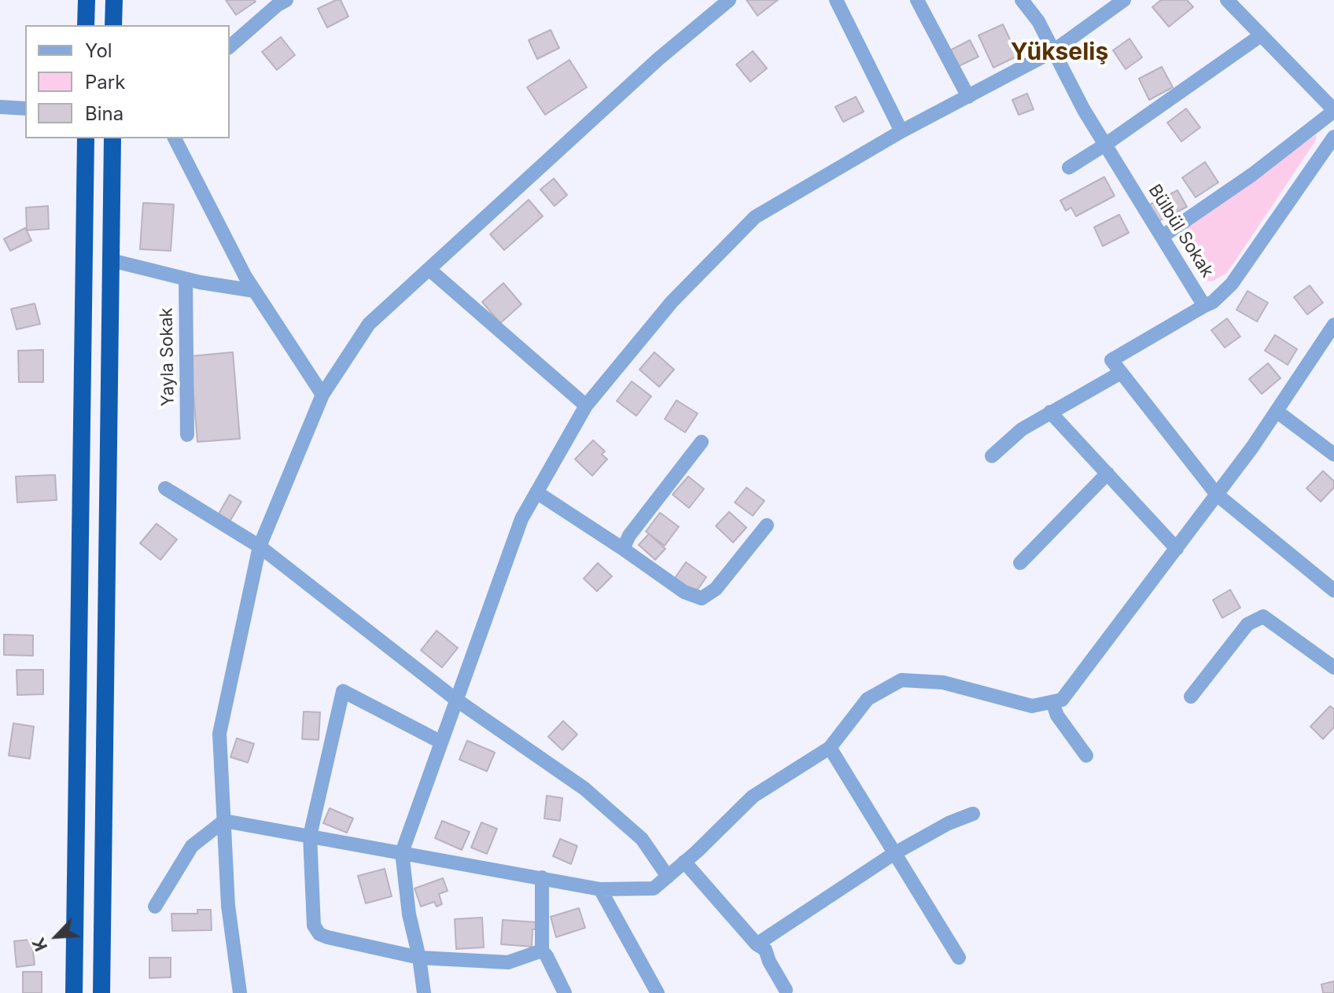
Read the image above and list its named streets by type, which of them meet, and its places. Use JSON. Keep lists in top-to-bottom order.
{
  "streets": {
    "street": ["Bülbül Sokak", "Yayla Sokak"]
  },
  "districts": ["Yükseliş"],
  "legend": ["Yol", "Park", "Bina"],
  "north": "bottom left"
}
